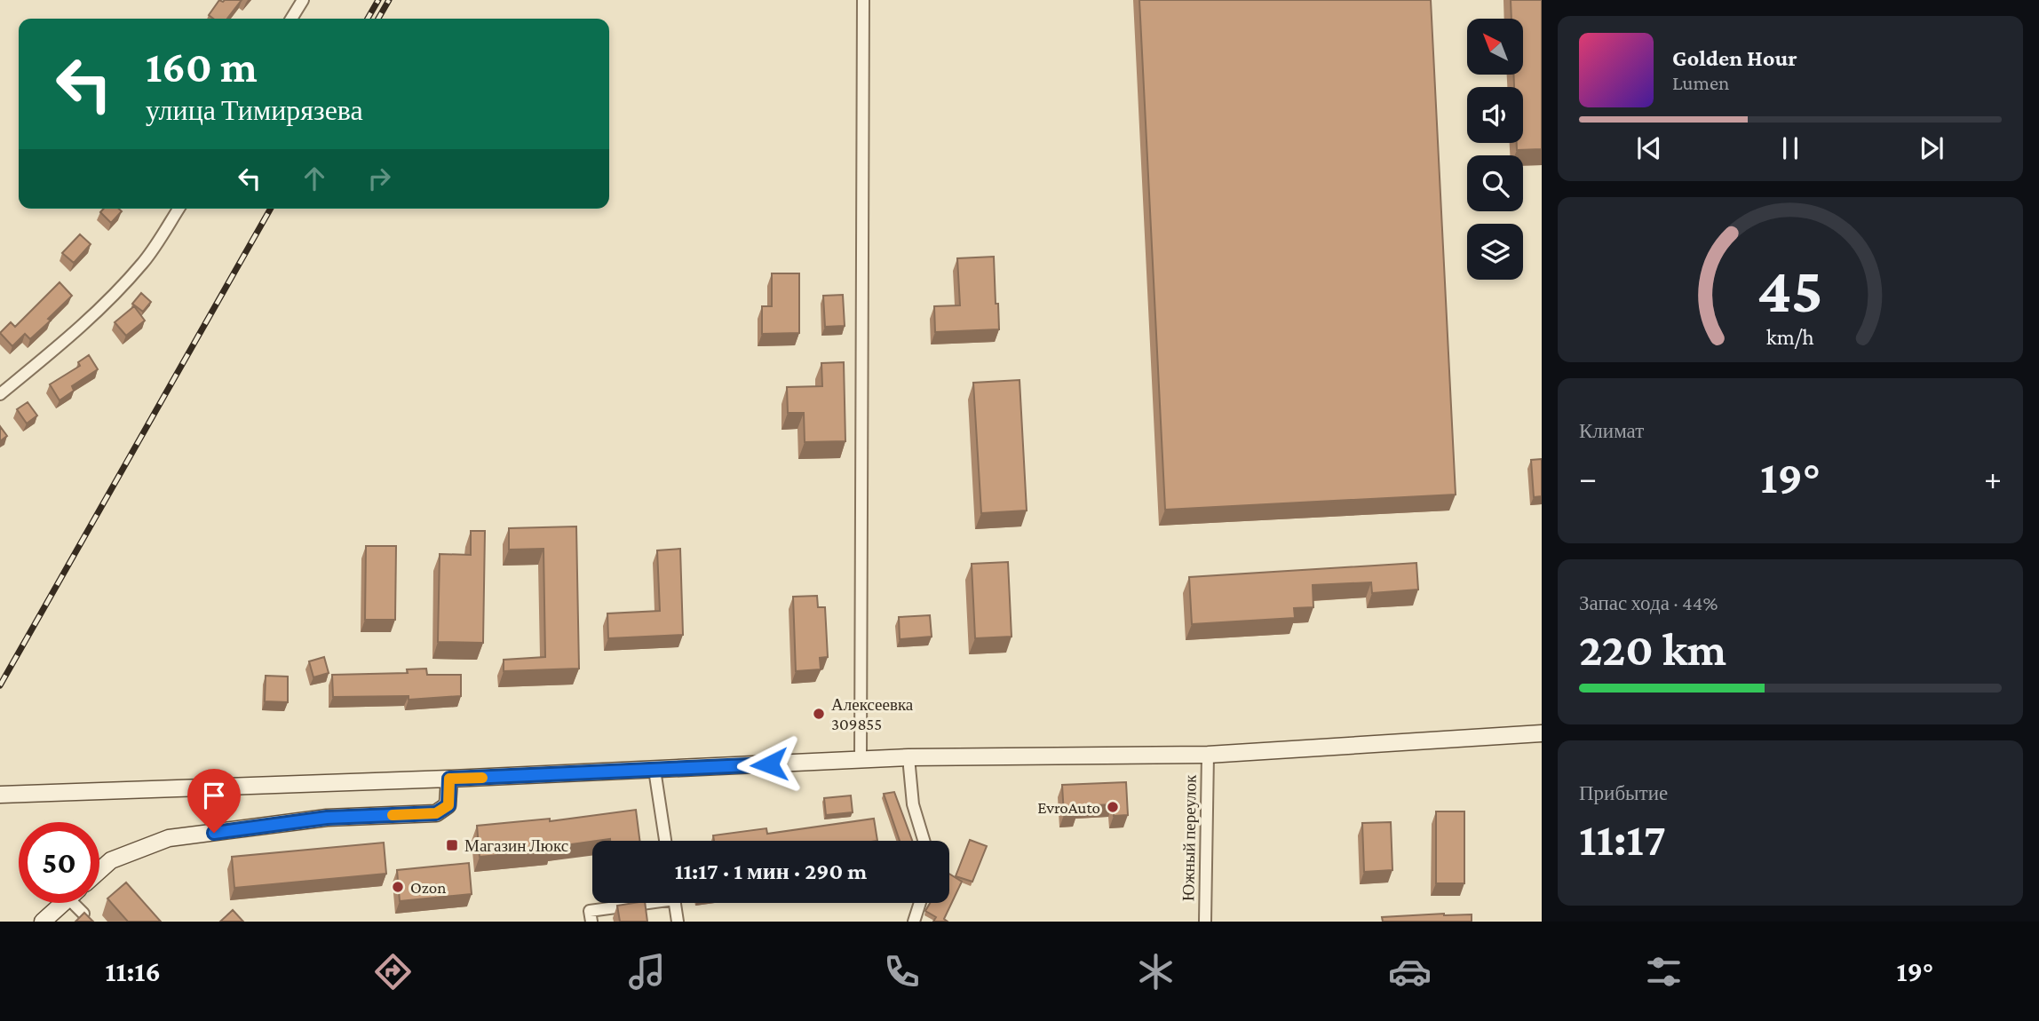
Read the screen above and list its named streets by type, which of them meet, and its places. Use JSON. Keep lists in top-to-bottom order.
{
  "streets": {
    "street": ["Южный переулок"]
  },
  "places": {
    "other": ["Алексеевка 309855", "EvroAuto", "Ozon"],
    "transit": ["Магазин Люкс"]
  },
  "north": "top left",
  "page": {
    "turn": ["160 m", "улица Тимирязева"],
    "song": ["Golden Hour", "Lumen"],
    "tile": [
      "Климат",
      ["Запас хода · 44%", "220 km"],
      ["Прибытие", "11:17"]
    ],
    "heat": ["−", "19°", "+"],
    "limit": "50",
    "trip": "11:17 · 1 мин · 290 m",
    "tabs": ["11:16", "19°"],
    "gauge": ["45", "km/h"]
  }
}
